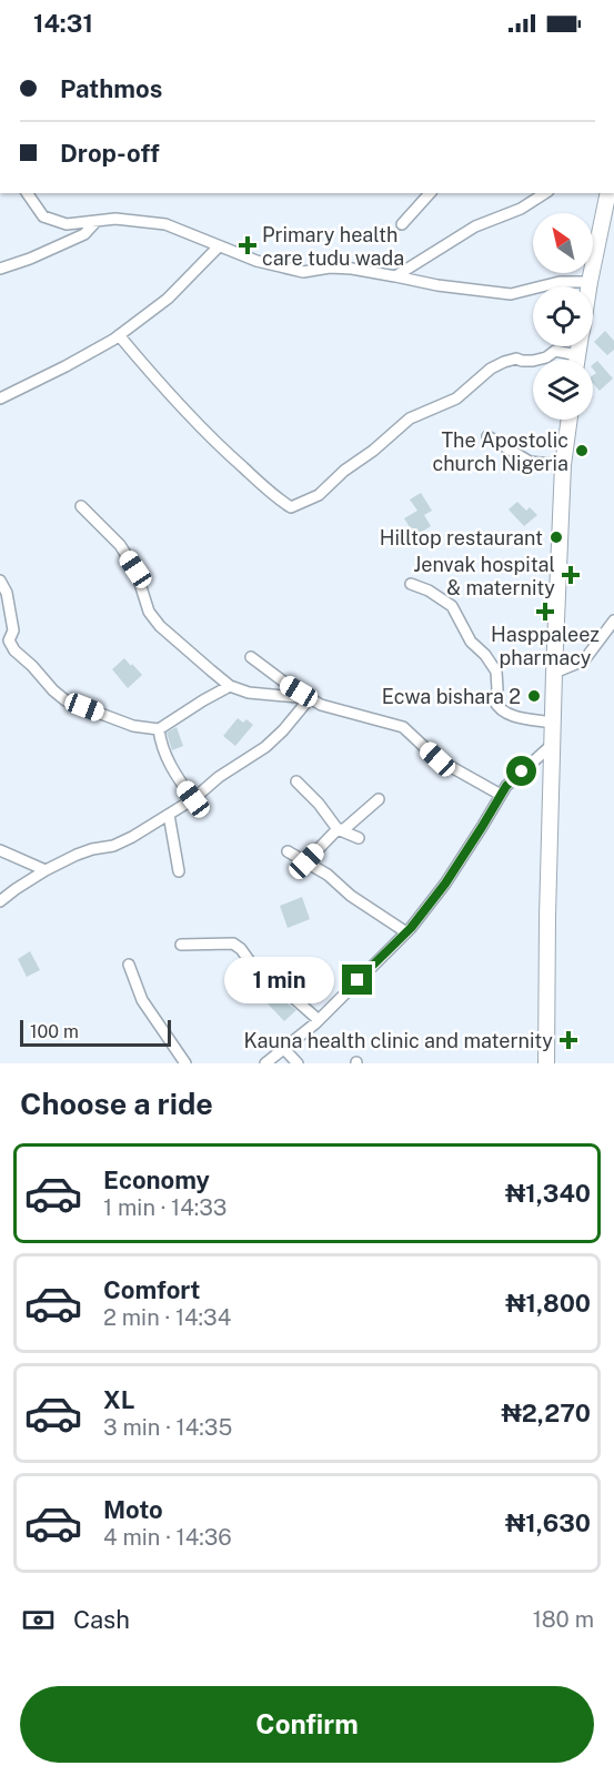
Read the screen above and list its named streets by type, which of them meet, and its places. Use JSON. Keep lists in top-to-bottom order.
{
  "places": {
    "health": [
      "Primary health care tudu wada",
      "Jenvak hospital & maternity",
      "Hasppaleez pharmacy",
      "Kauna health clinic and maternity"
    ],
    "other": ["The Apostolic church Nigeria", "Hilltop restaurant", "Ecwa bishara 2"]
  },
  "scale_bar": "100 m",
  "north": "top left",
  "page": {
    "status": "14:31",
    "banner": ["Pathmos", "Drop-off"],
    "bubble": "1 min",
    "scale": "100 m",
    "heading": "Choose a ride",
    "list": [
      {
        "name": "Economy",
        "note": "1 min · 14:33",
        "value": "₦1,340"
      },
      {
        "name": "Comfort",
        "note": "2 min · 14:34",
        "value": "₦1,800"
      },
      {
        "name": "XL",
        "note": "3 min · 14:35",
        "value": "₦2,270"
      },
      {
        "name": "Moto",
        "note": "4 min · 14:36",
        "value": "₦1,630"
      }
    ],
    "pay": ["Cash", "180 m"],
    "buttons": "Confirm"
  }
}
